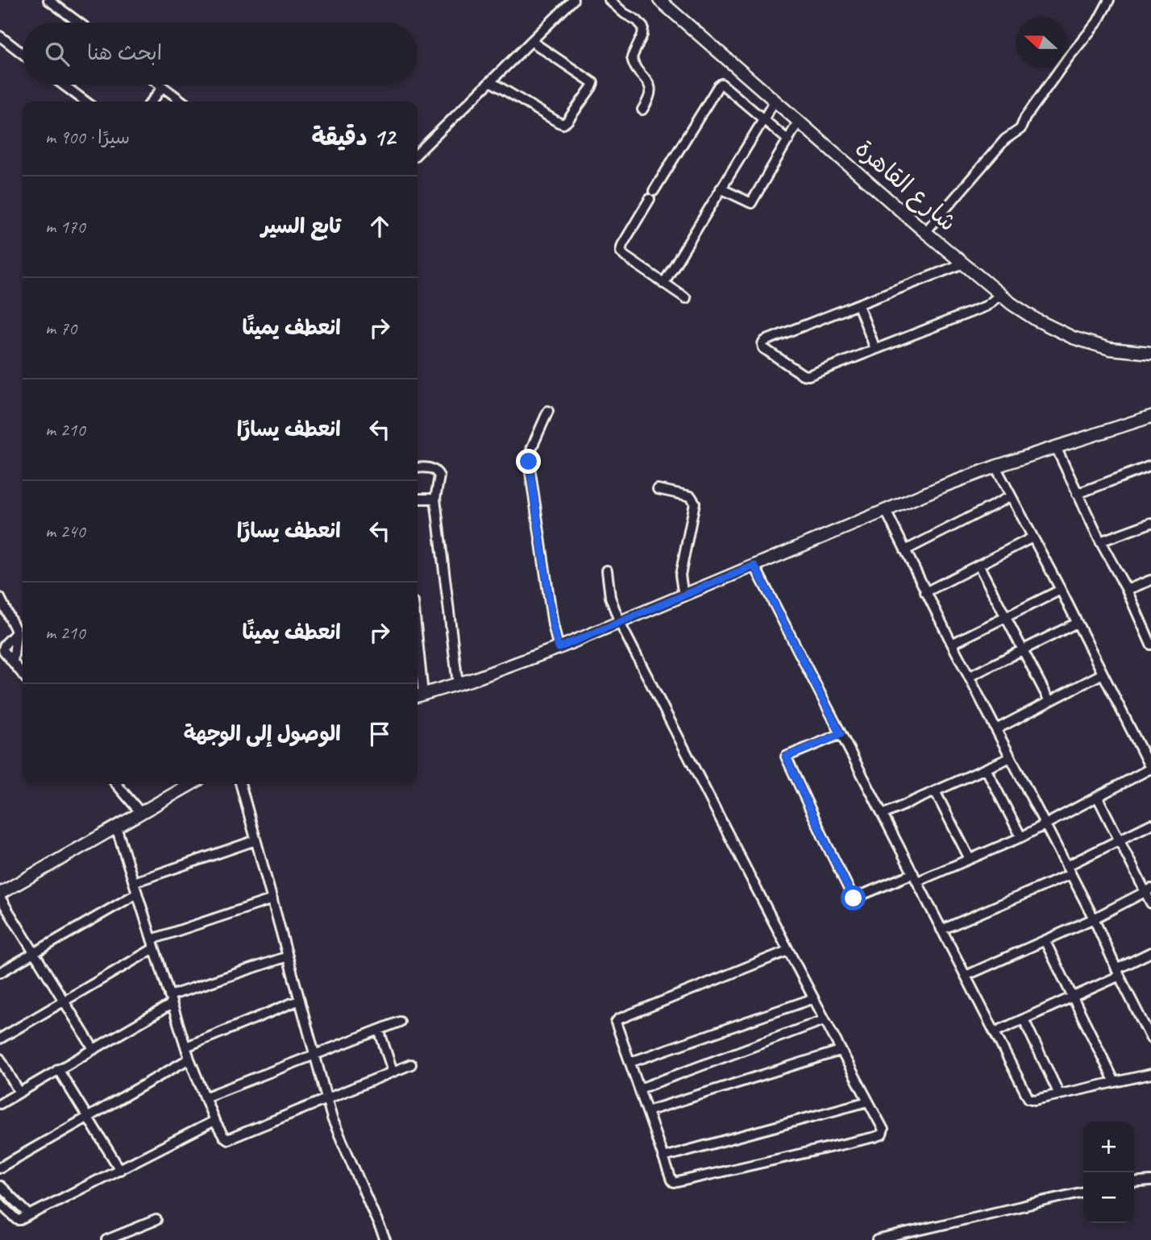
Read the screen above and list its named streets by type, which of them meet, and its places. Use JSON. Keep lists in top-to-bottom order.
{
  "streets": {
    "main road": ["شارع القاهرة"]
  },
  "north": "left",
  "page": {
    "search": "ابحث هنا",
    "heading": ["12 دقيقة", "سيرًا · 900 m"],
    "list": [
      ["تابع السير", "170 m"],
      ["انعطف يمينًا", "70 m"],
      ["انعطف يسارًا", "210 m"],
      ["انعطف يسارًا", "240 m"],
      ["انعطف يمينًا", "210 m"],
      "الوصول إلى الوجهة"
    ],
    "map_buttons": ["+", "−"]
  }
}
